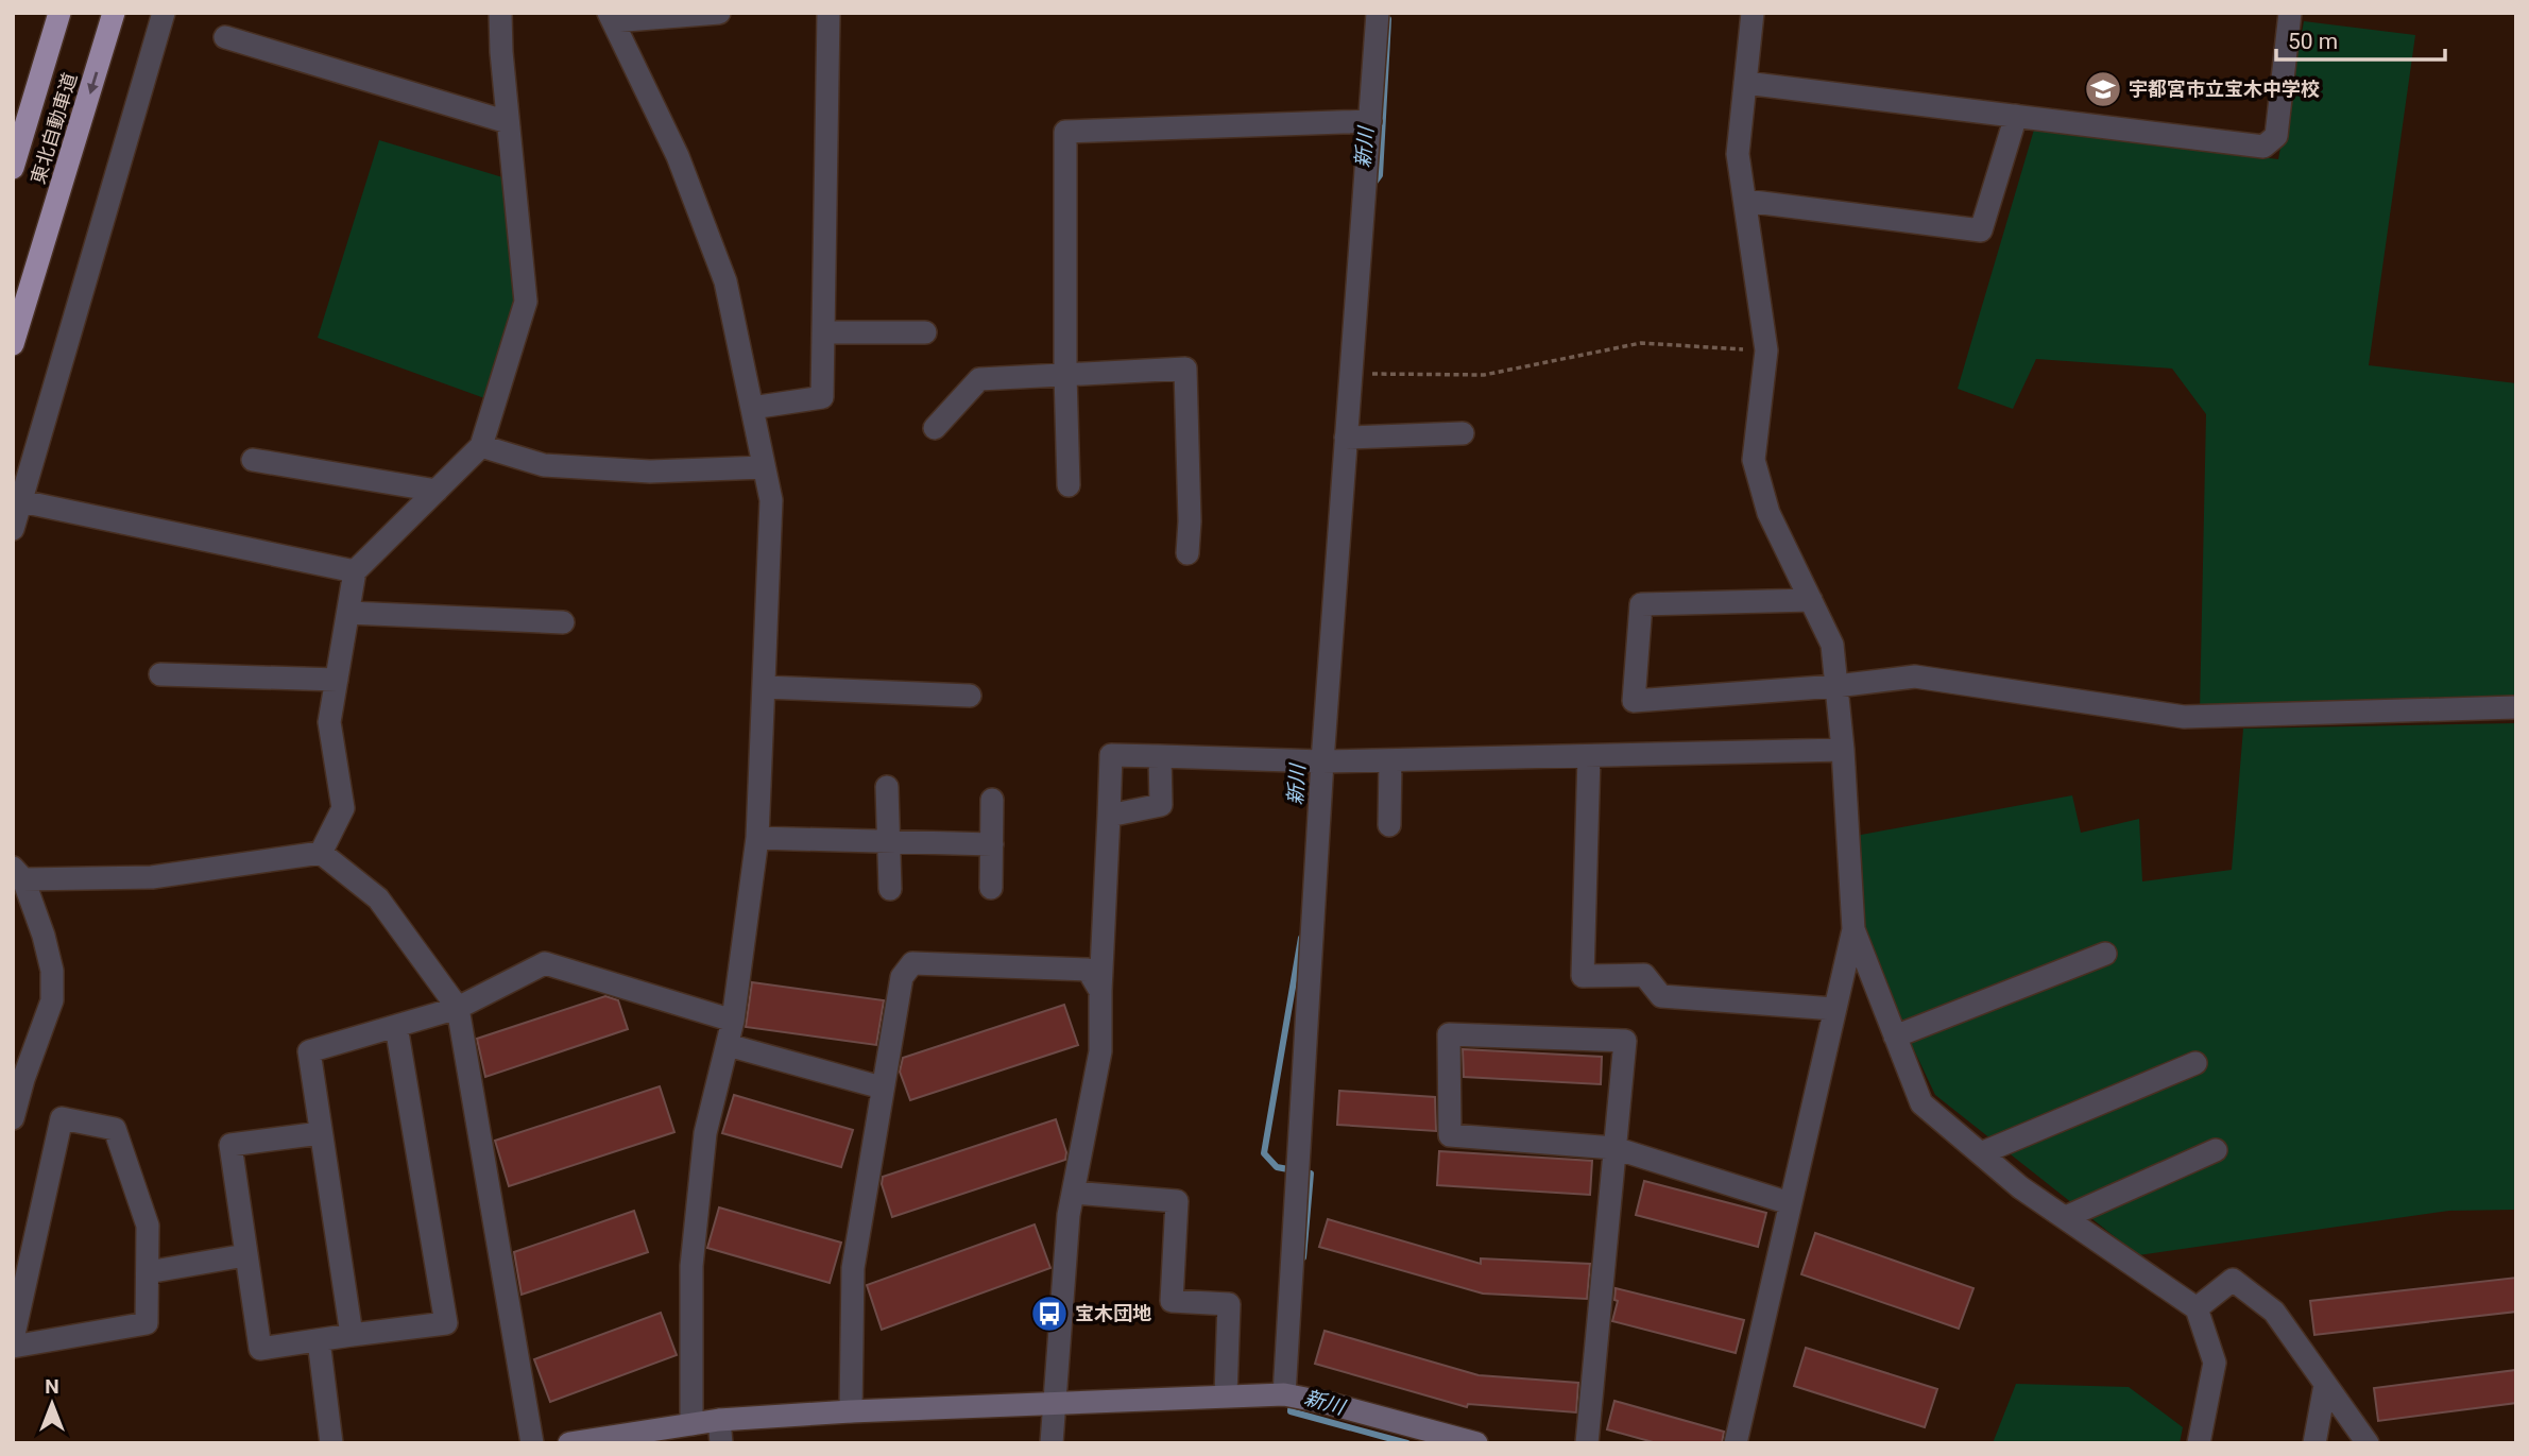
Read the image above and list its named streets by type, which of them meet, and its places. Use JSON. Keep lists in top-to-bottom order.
{
  "streets": {
    "highway": ["東北自動車道"]
  },
  "water": ["新川"],
  "places": {
    "school or university": ["宇都宮市立宝木中学校"],
    "bus stop": ["宝木団地"]
  },
  "scale_bar": "50 m",
  "north": "top"
}
